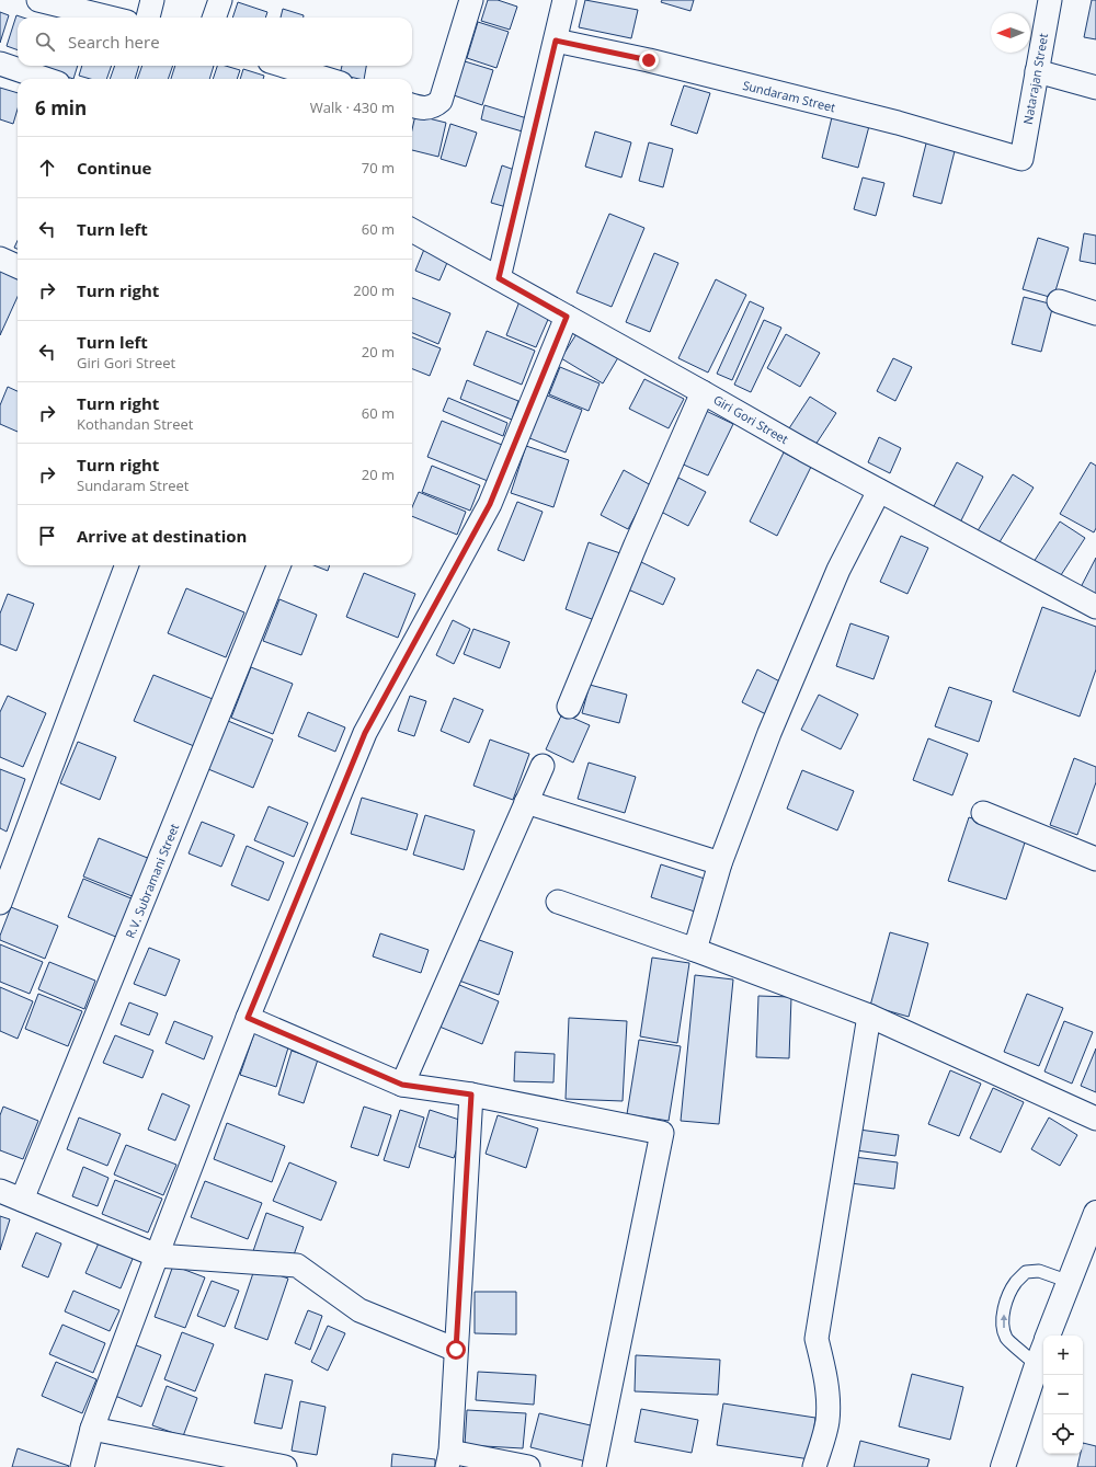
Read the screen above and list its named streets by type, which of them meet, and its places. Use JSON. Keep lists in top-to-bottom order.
{
  "streets": {
    "street": [
      "Natarajan Street",
      "Sundaram Street",
      "Giri Gori Street",
      "R.V. Subramani Street"
    ]
  },
  "crossings": [
    ["Natarajan Street", "Sundaram Street"]
  ],
  "north": "left",
  "page": {
    "search": "Search here",
    "heading": ["6 min", "Walk · 430 m"],
    "list": [
      ["Continue", "70 m"],
      ["Turn left", "60 m"],
      ["Turn right", "200 m"],
      ["Turn left", "Giri Gori Street", "20 m"],
      ["Turn right", "Kothandan Street", "60 m"],
      ["Turn right", "Sundaram Street", "20 m"],
      "Arrive at destination"
    ],
    "map_buttons": ["+", "−"]
  }
}
